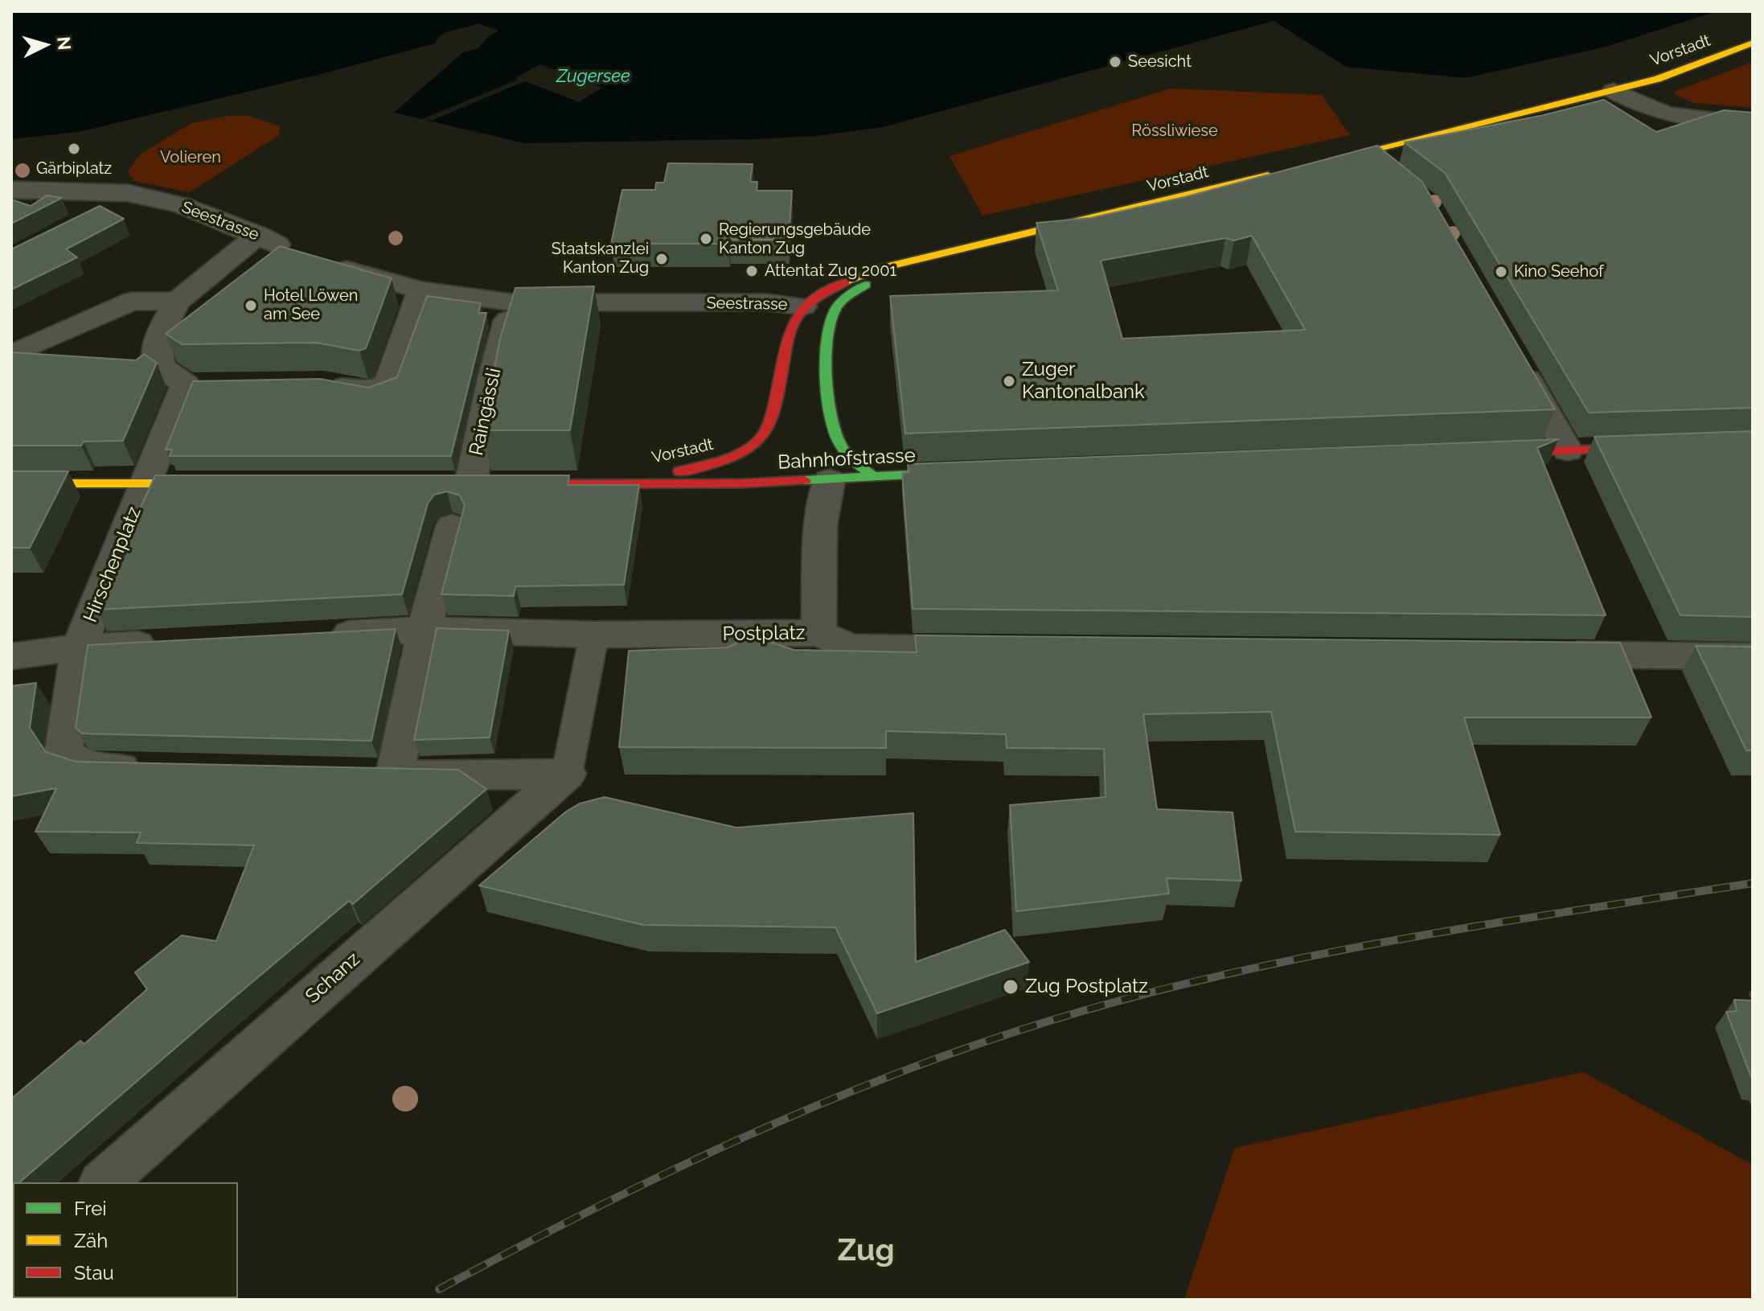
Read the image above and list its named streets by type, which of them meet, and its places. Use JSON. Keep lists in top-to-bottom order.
{
  "streets": {
    "main road": ["Vorstadt", "Bahnhofstrasse"],
    "street": [
      "Seestrasse",
      "Raingässli",
      "Hirschenplatz",
      "Postplatz",
      "Schanz"
    ]
  },
  "crossings": [
    ["Vorstadt", "Seestrasse"],
    ["Vorstadt", "Bahnhofstrasse"],
    ["Seestrasse", "Raingässli"],
    ["Bahnhofstrasse", "Postplatz"]
  ],
  "districts": ["Zug"],
  "water": ["Zugersee"],
  "parks": ["Rössliwiese", "Volieren"],
  "places": [
    "Seesicht",
    "Gärbiplatz",
    "Regierungsgebäude Kanton Zug",
    "Staatskanzlei Kanton Zug",
    "Attentat Zug 2001",
    "Kino Seehof",
    "Hotel Löwen am See",
    "Zuger Kantonalbank",
    "Zug Postplatz"
  ],
  "legend": ["Frei", "Zäh", "Stau"],
  "north": "right"
}
